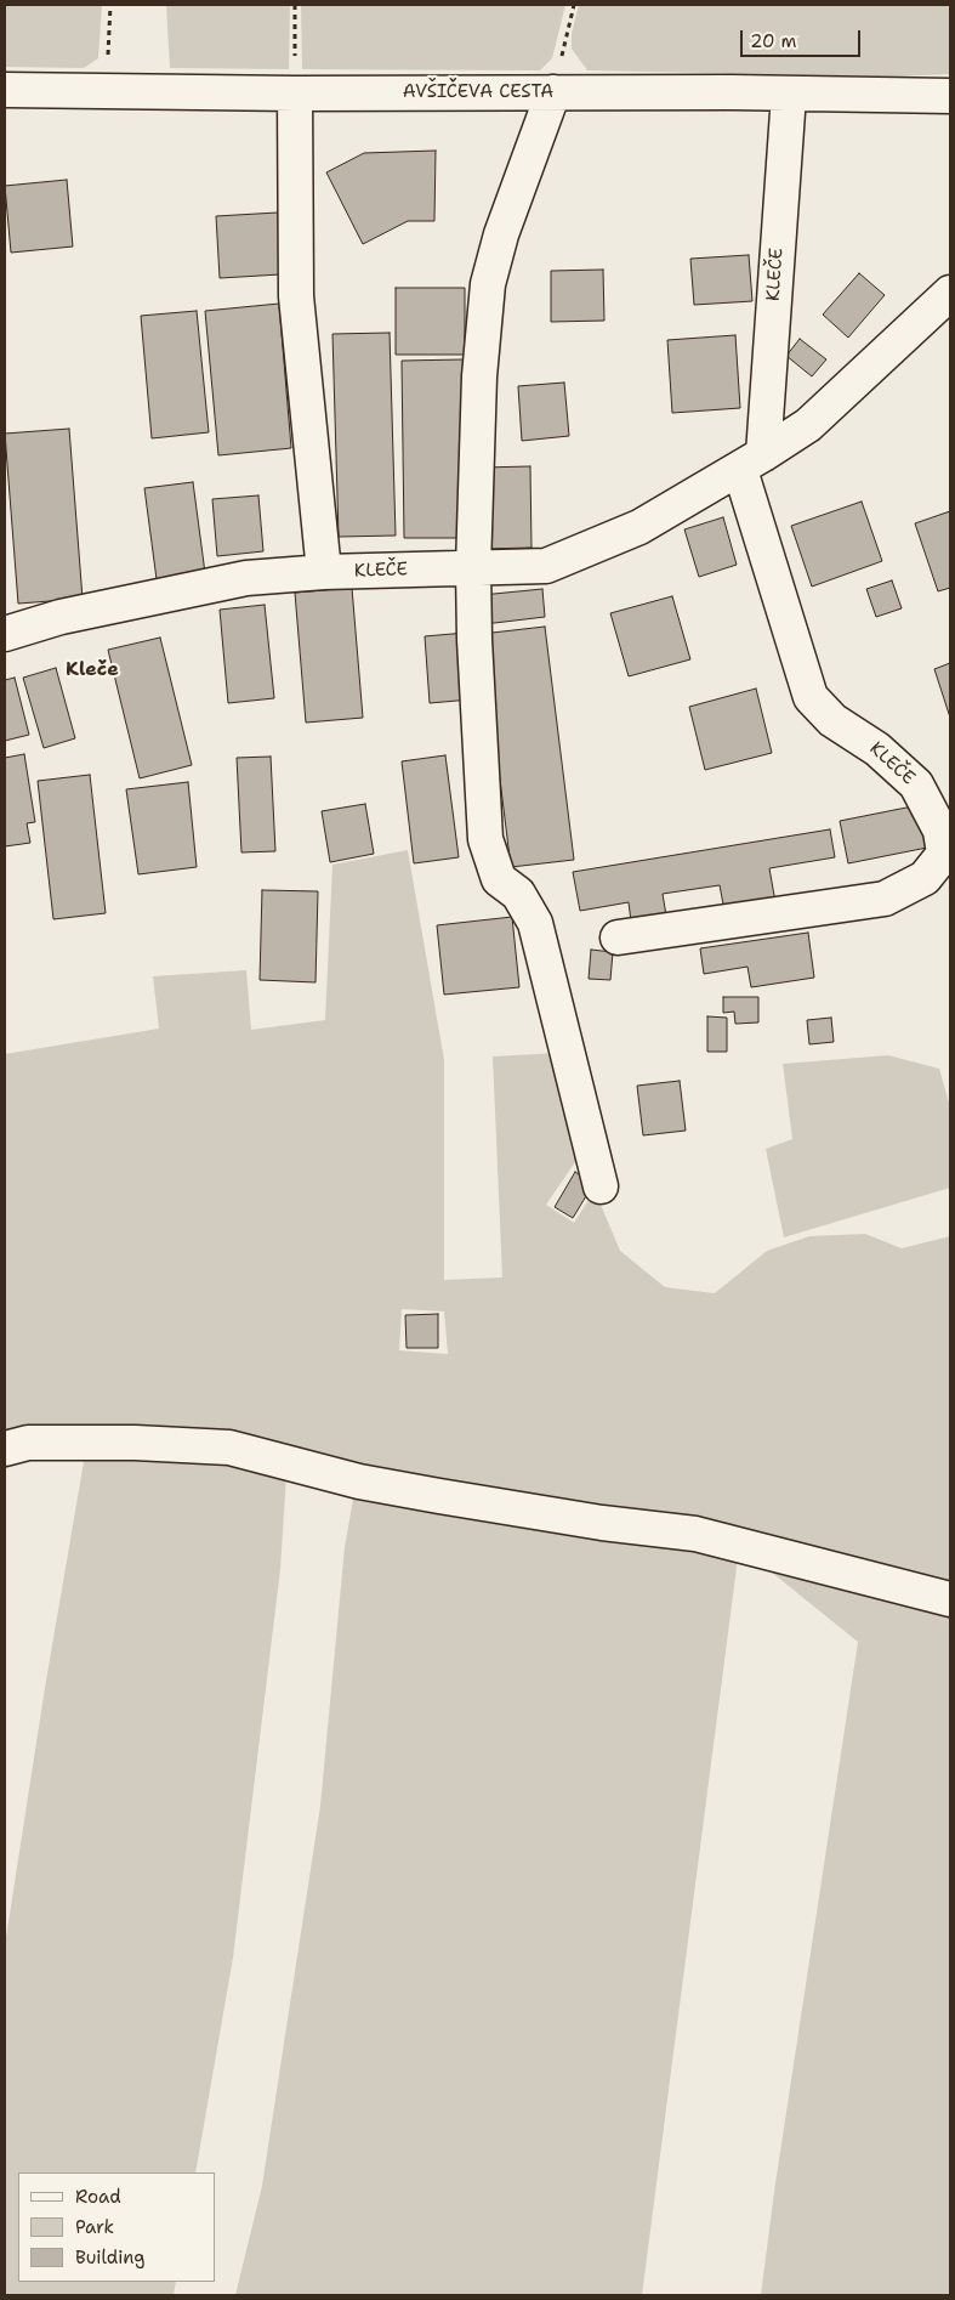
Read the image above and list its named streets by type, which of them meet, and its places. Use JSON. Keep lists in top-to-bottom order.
{
  "streets": {
    "street": ["AVŠIČEVA CESTA", "KLEČE"]
  },
  "crossings": [
    ["AVŠIČEVA CESTA", "KLEČE"]
  ],
  "districts": ["Kleče"],
  "legend": ["Road", "Park", "Building"],
  "scale_bar": "20 m"
}
